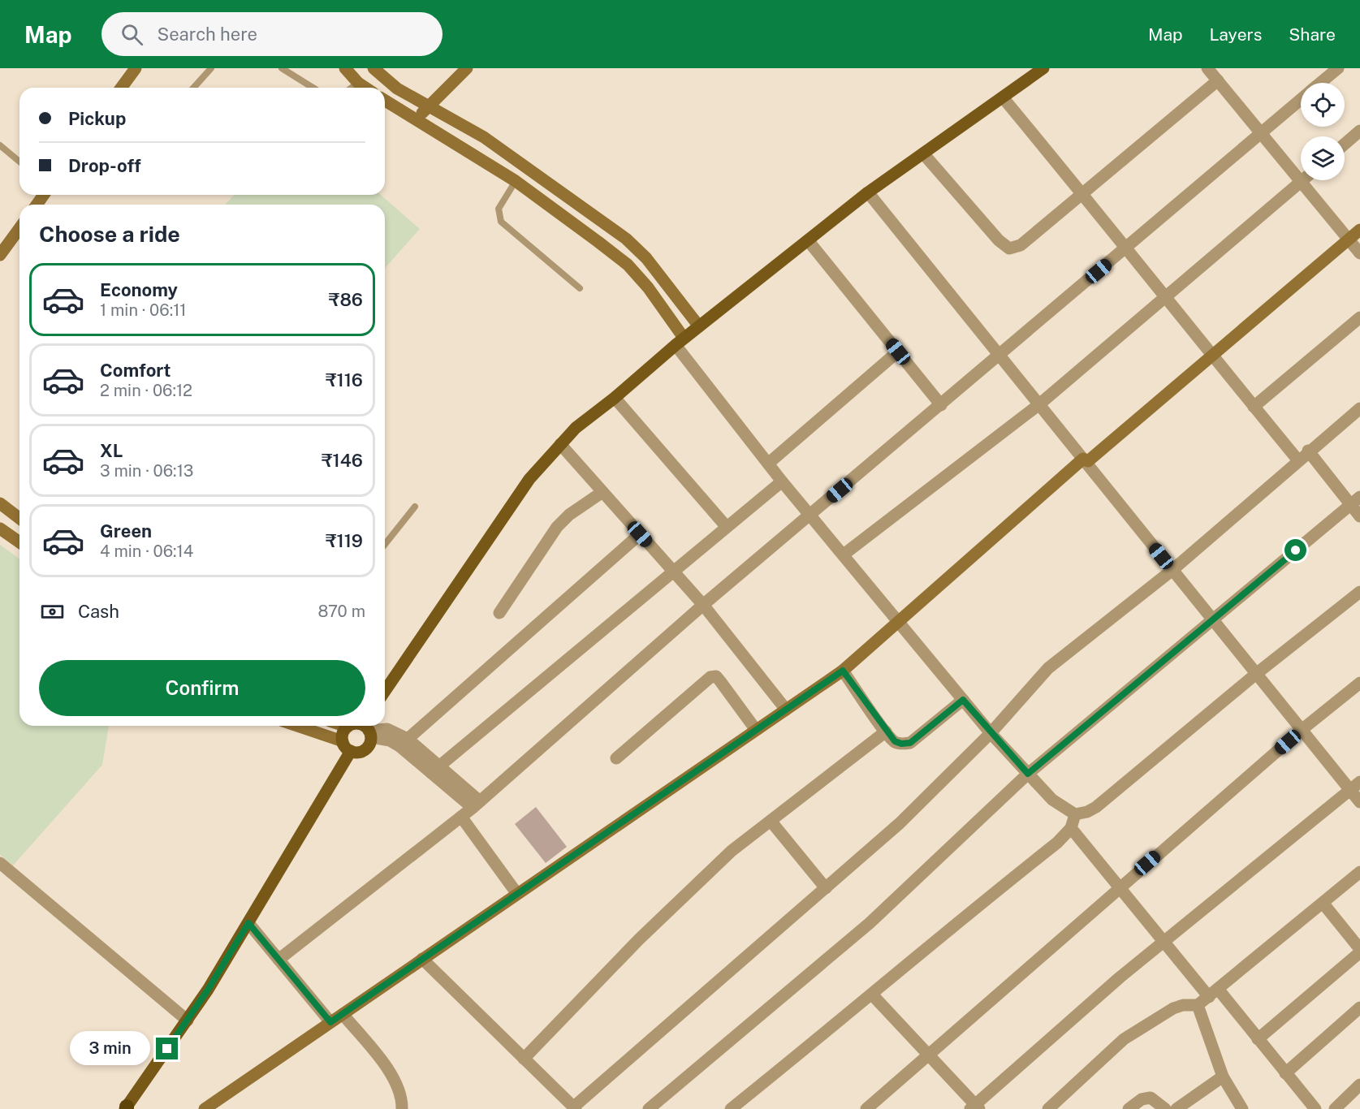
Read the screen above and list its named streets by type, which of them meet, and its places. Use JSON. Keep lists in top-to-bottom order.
{
  "page": {
    "header": "Map",
    "search": "Search here",
    "nav": ["Map", "Layers", "Share"],
    "banner": ["Pickup", "Drop-off"],
    "heading": "Choose a ride",
    "list": [
      {
        "name": "Economy",
        "note": "1 min · 06:11",
        "value": "₹86"
      },
      {
        "name": "Comfort",
        "note": "2 min · 06:12",
        "value": "₹116"
      },
      {
        "name": "XL",
        "note": "3 min · 06:13",
        "value": "₹146"
      },
      {
        "name": "Green",
        "note": "4 min · 06:14",
        "value": "₹119"
      }
    ],
    "pay": ["Cash", "870 m"],
    "buttons": "Confirm",
    "bubble": "3 min"
  }
}
